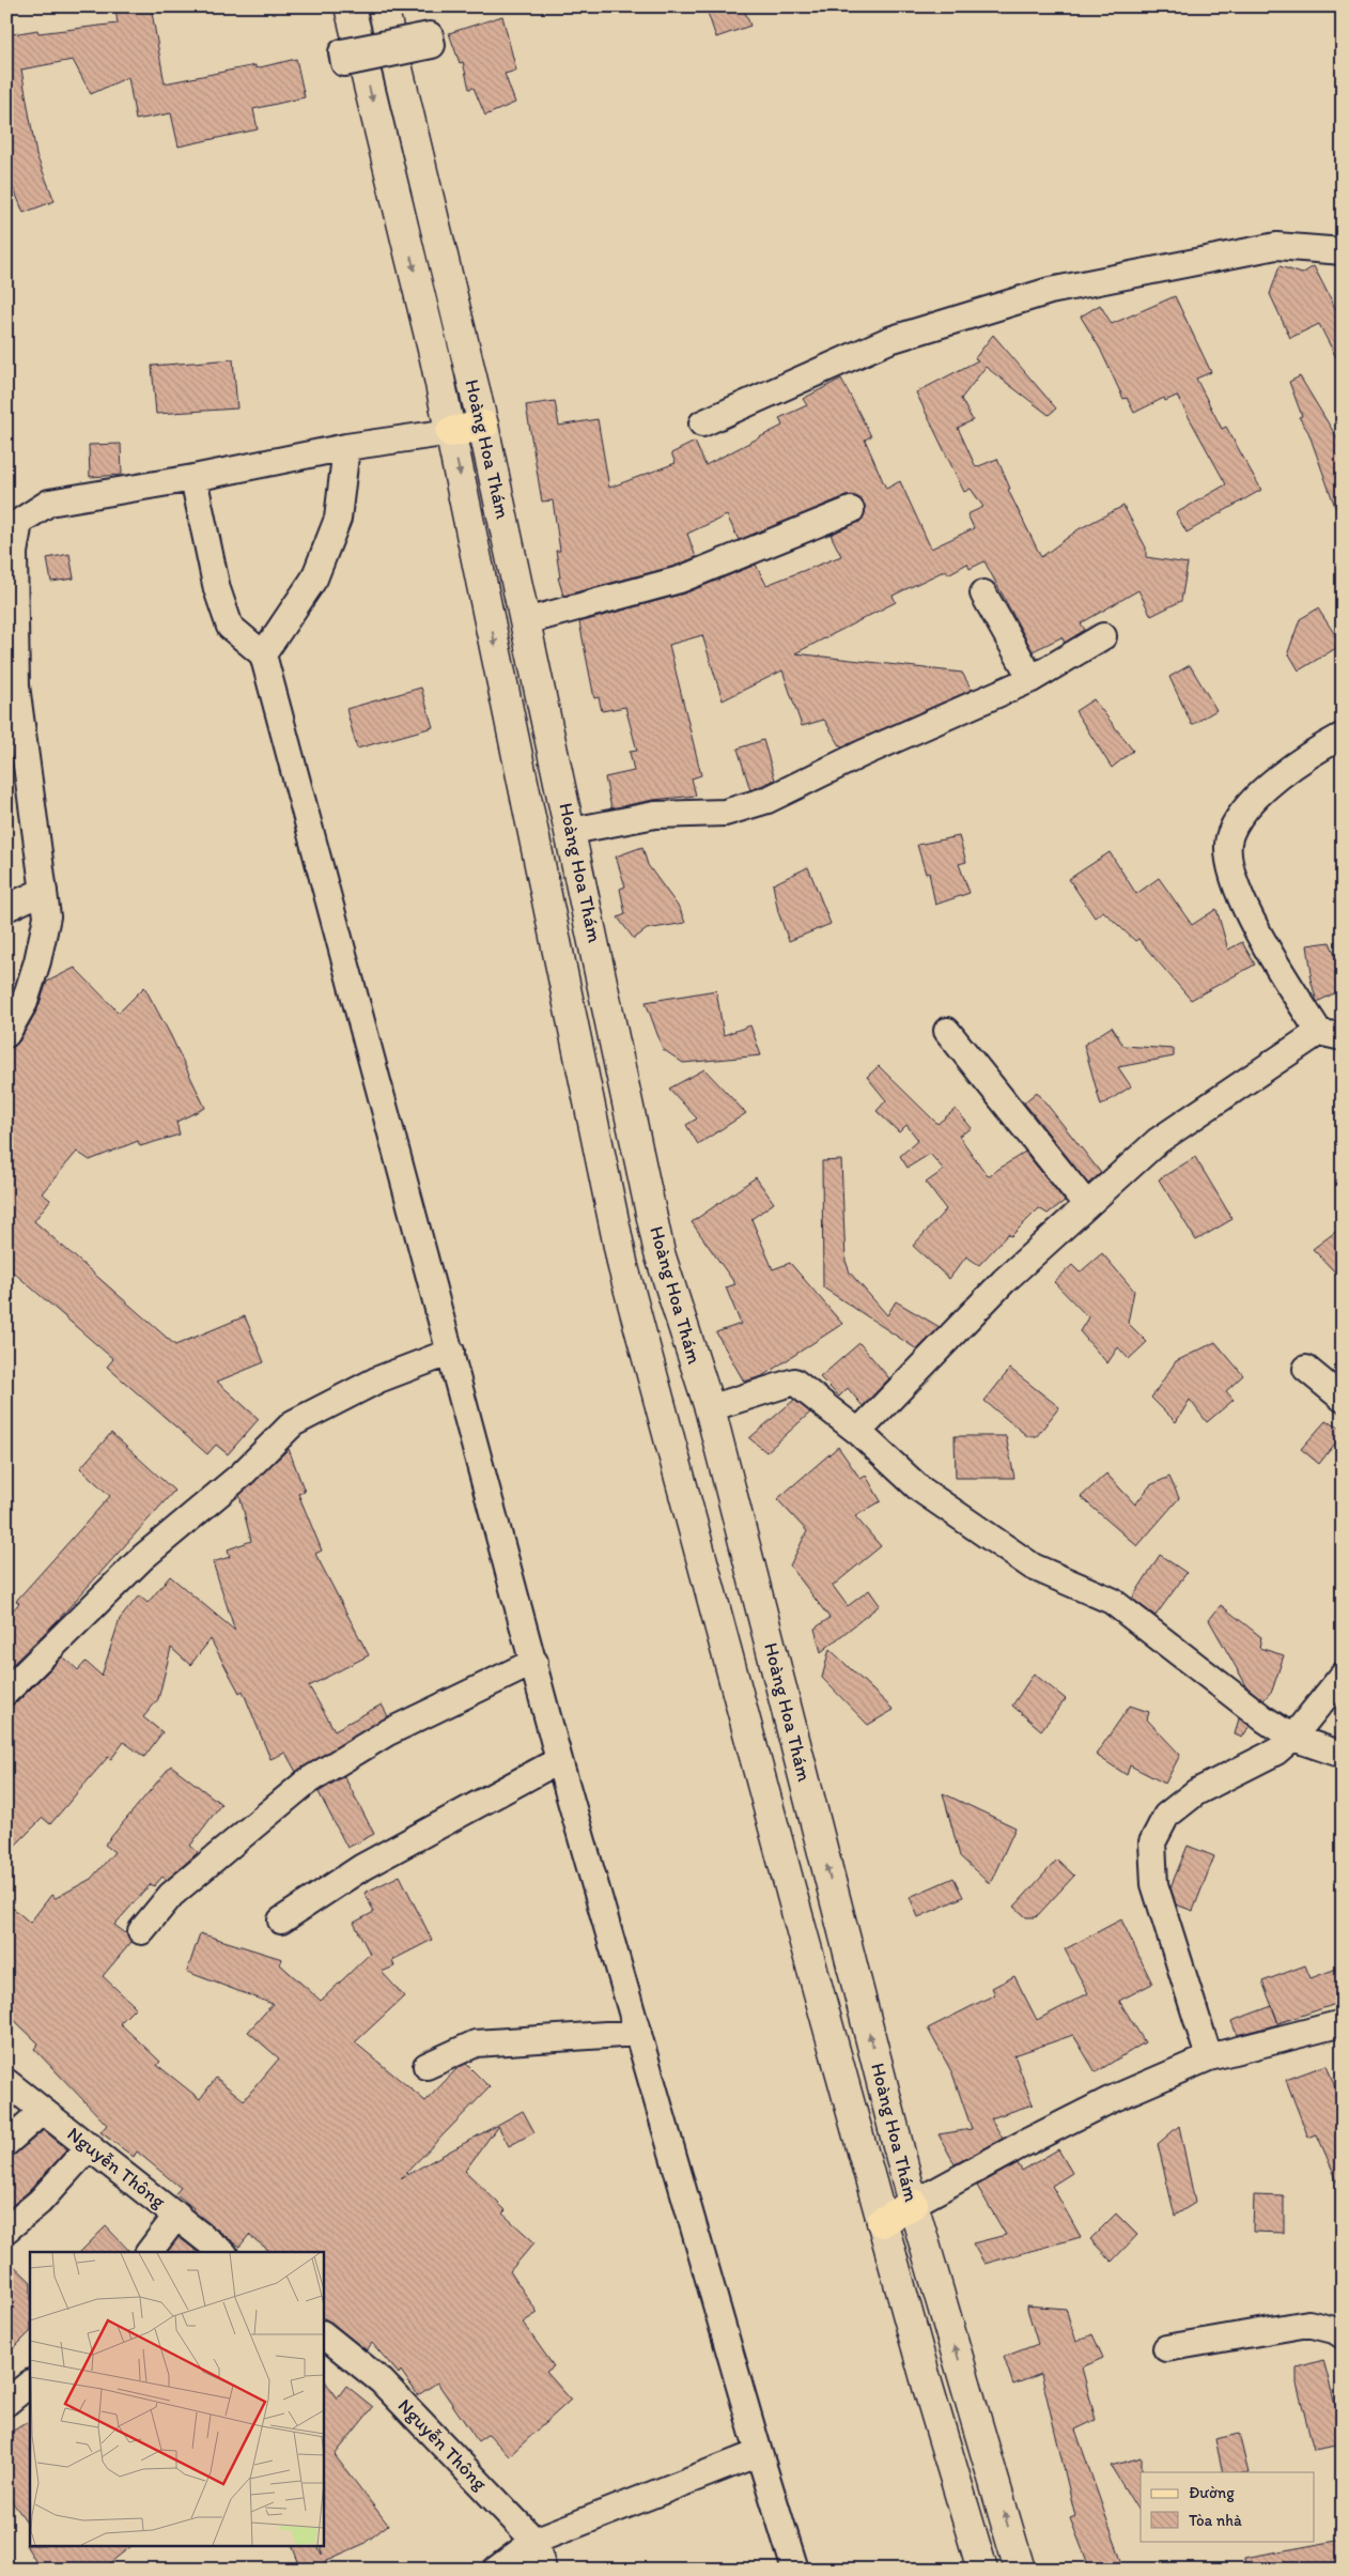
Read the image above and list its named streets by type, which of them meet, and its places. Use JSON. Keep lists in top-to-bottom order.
{
  "streets": {
    "main road": ["Hoàng Hoa Thám"],
    "street": ["Nguyễn Thông"]
  },
  "legend": ["Đường", "Tòa nhà"]
}
